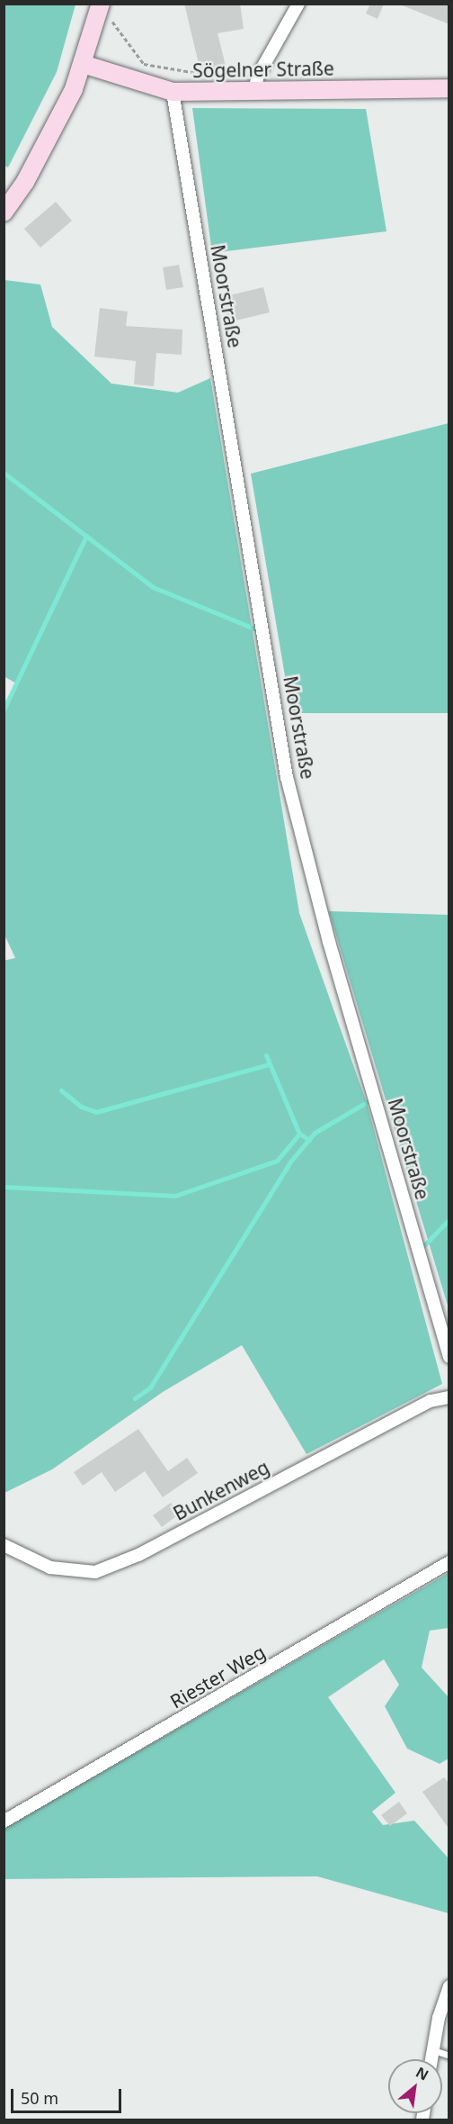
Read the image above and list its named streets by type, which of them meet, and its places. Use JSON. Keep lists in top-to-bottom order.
{
  "streets": {
    "street": [
      "Sögelner Straße",
      "Moorstraße",
      "Bunkenweg",
      "Riester Weg"
    ]
  },
  "crossings": [
    ["Sögelner Straße", "Moorstraße"]
  ],
  "scale_bar": "50 m",
  "north": "top right"
}
